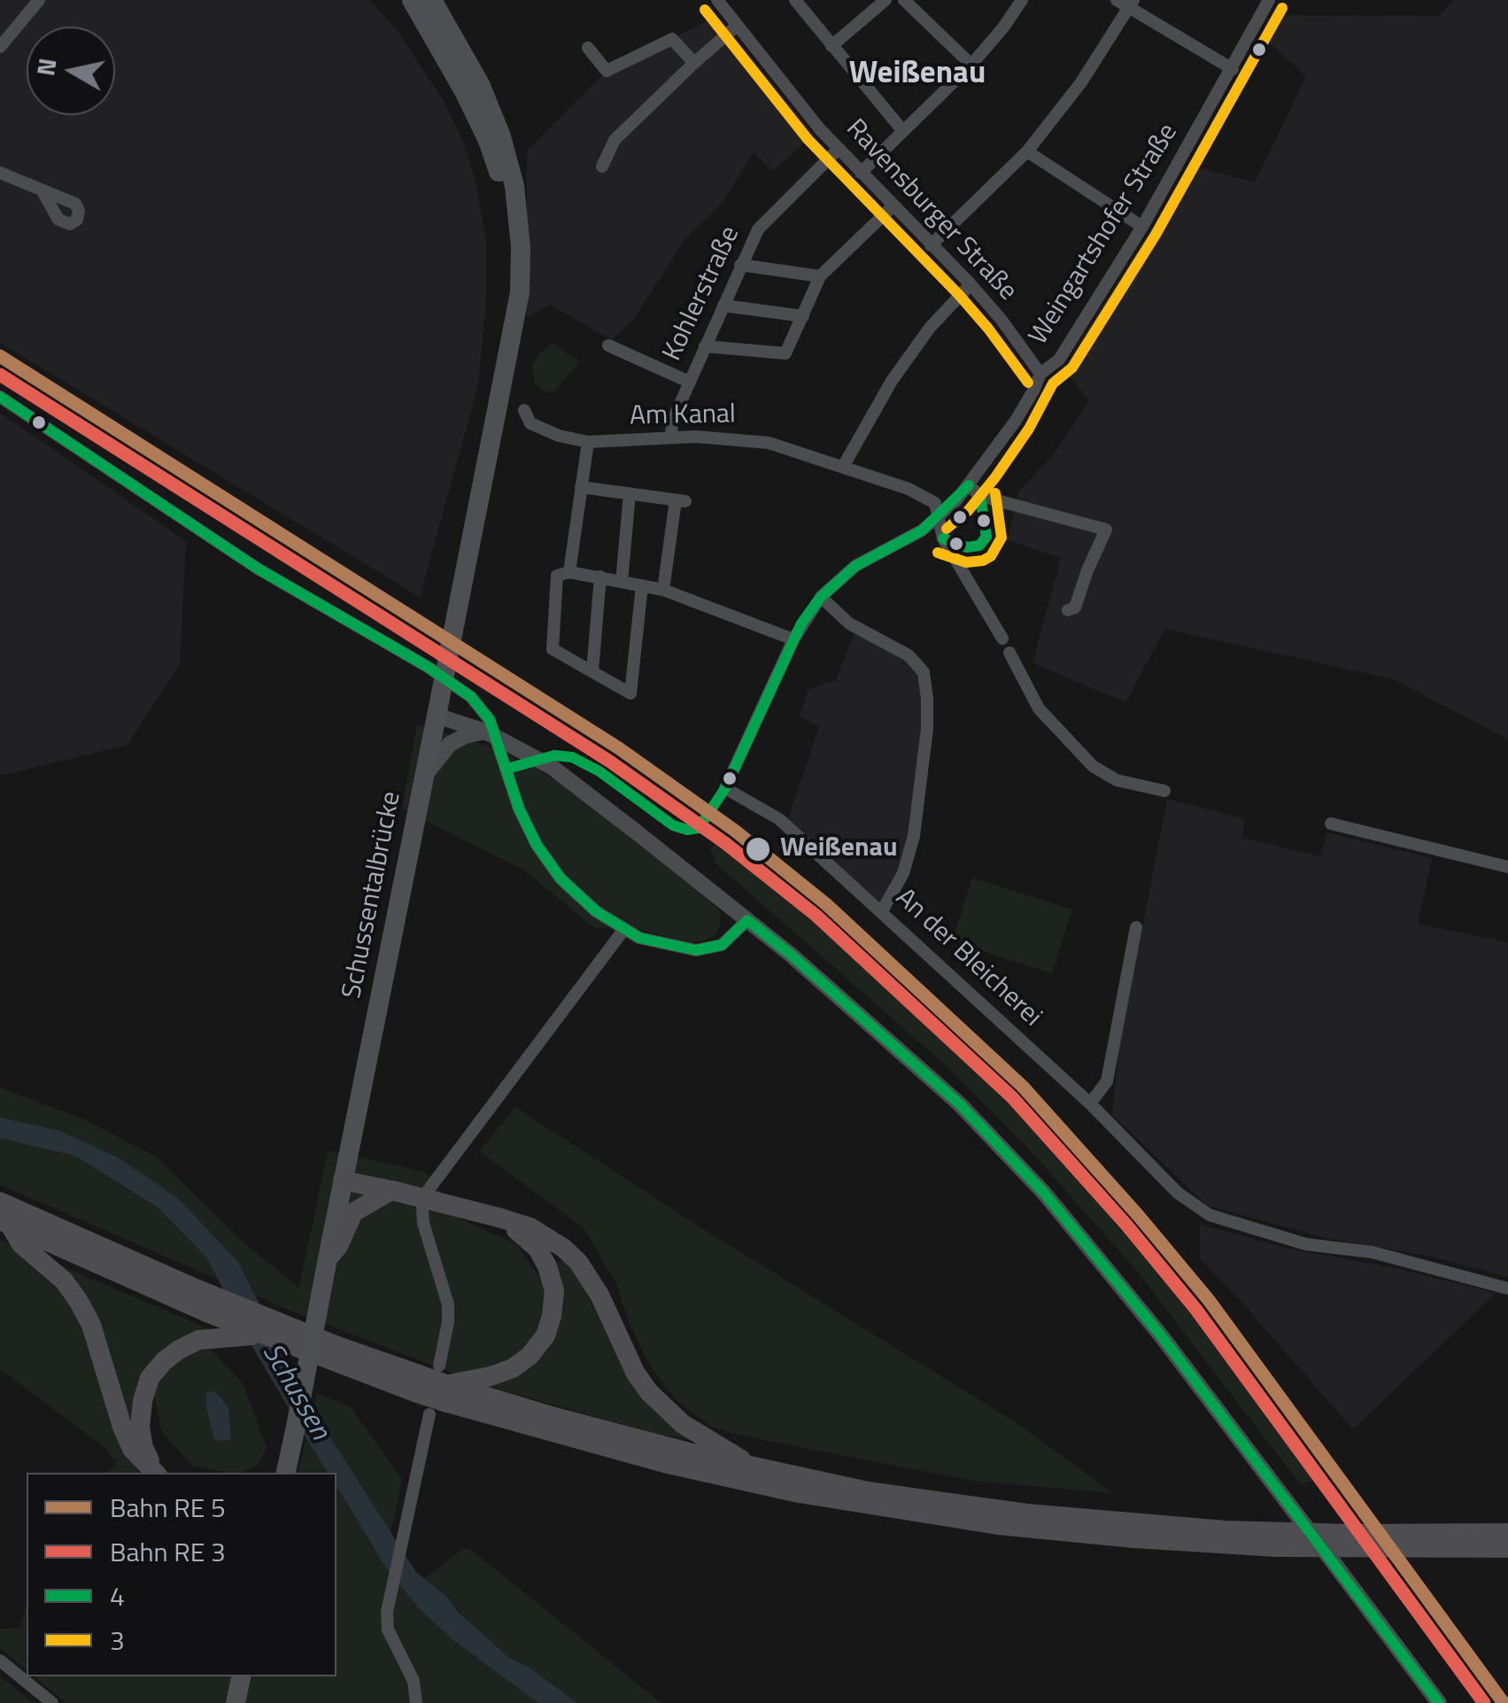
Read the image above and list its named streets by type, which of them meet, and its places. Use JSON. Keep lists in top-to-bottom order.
{
  "streets": {
    "main road": ["Schussentalbrücke"],
    "street": [
      "Ravensburger Straße",
      "Weingartshofer Straße",
      "Kohlerstraße",
      "Am Kanal",
      "An der Bleicherei"
    ]
  },
  "crossings": [
    ["Ravensburger Straße", "Weingartshofer Straße"],
    ["Ravensburger Straße", "Kohlerstraße"],
    ["Weingartshofer Straße", "Am Kanal"],
    ["Weingartshofer Straße", "An der Bleicherei"],
    ["Kohlerstraße", "Am Kanal"]
  ],
  "districts": ["Weißenau"],
  "water": ["Schussen"],
  "places": ["Weißenau"],
  "lines": ["transit line 3", "transit line 4"],
  "legend": [
    "Bahn RE 5",
    "Bahn RE 3",
    "4",
    "3"
  ],
  "north": "left"
}
